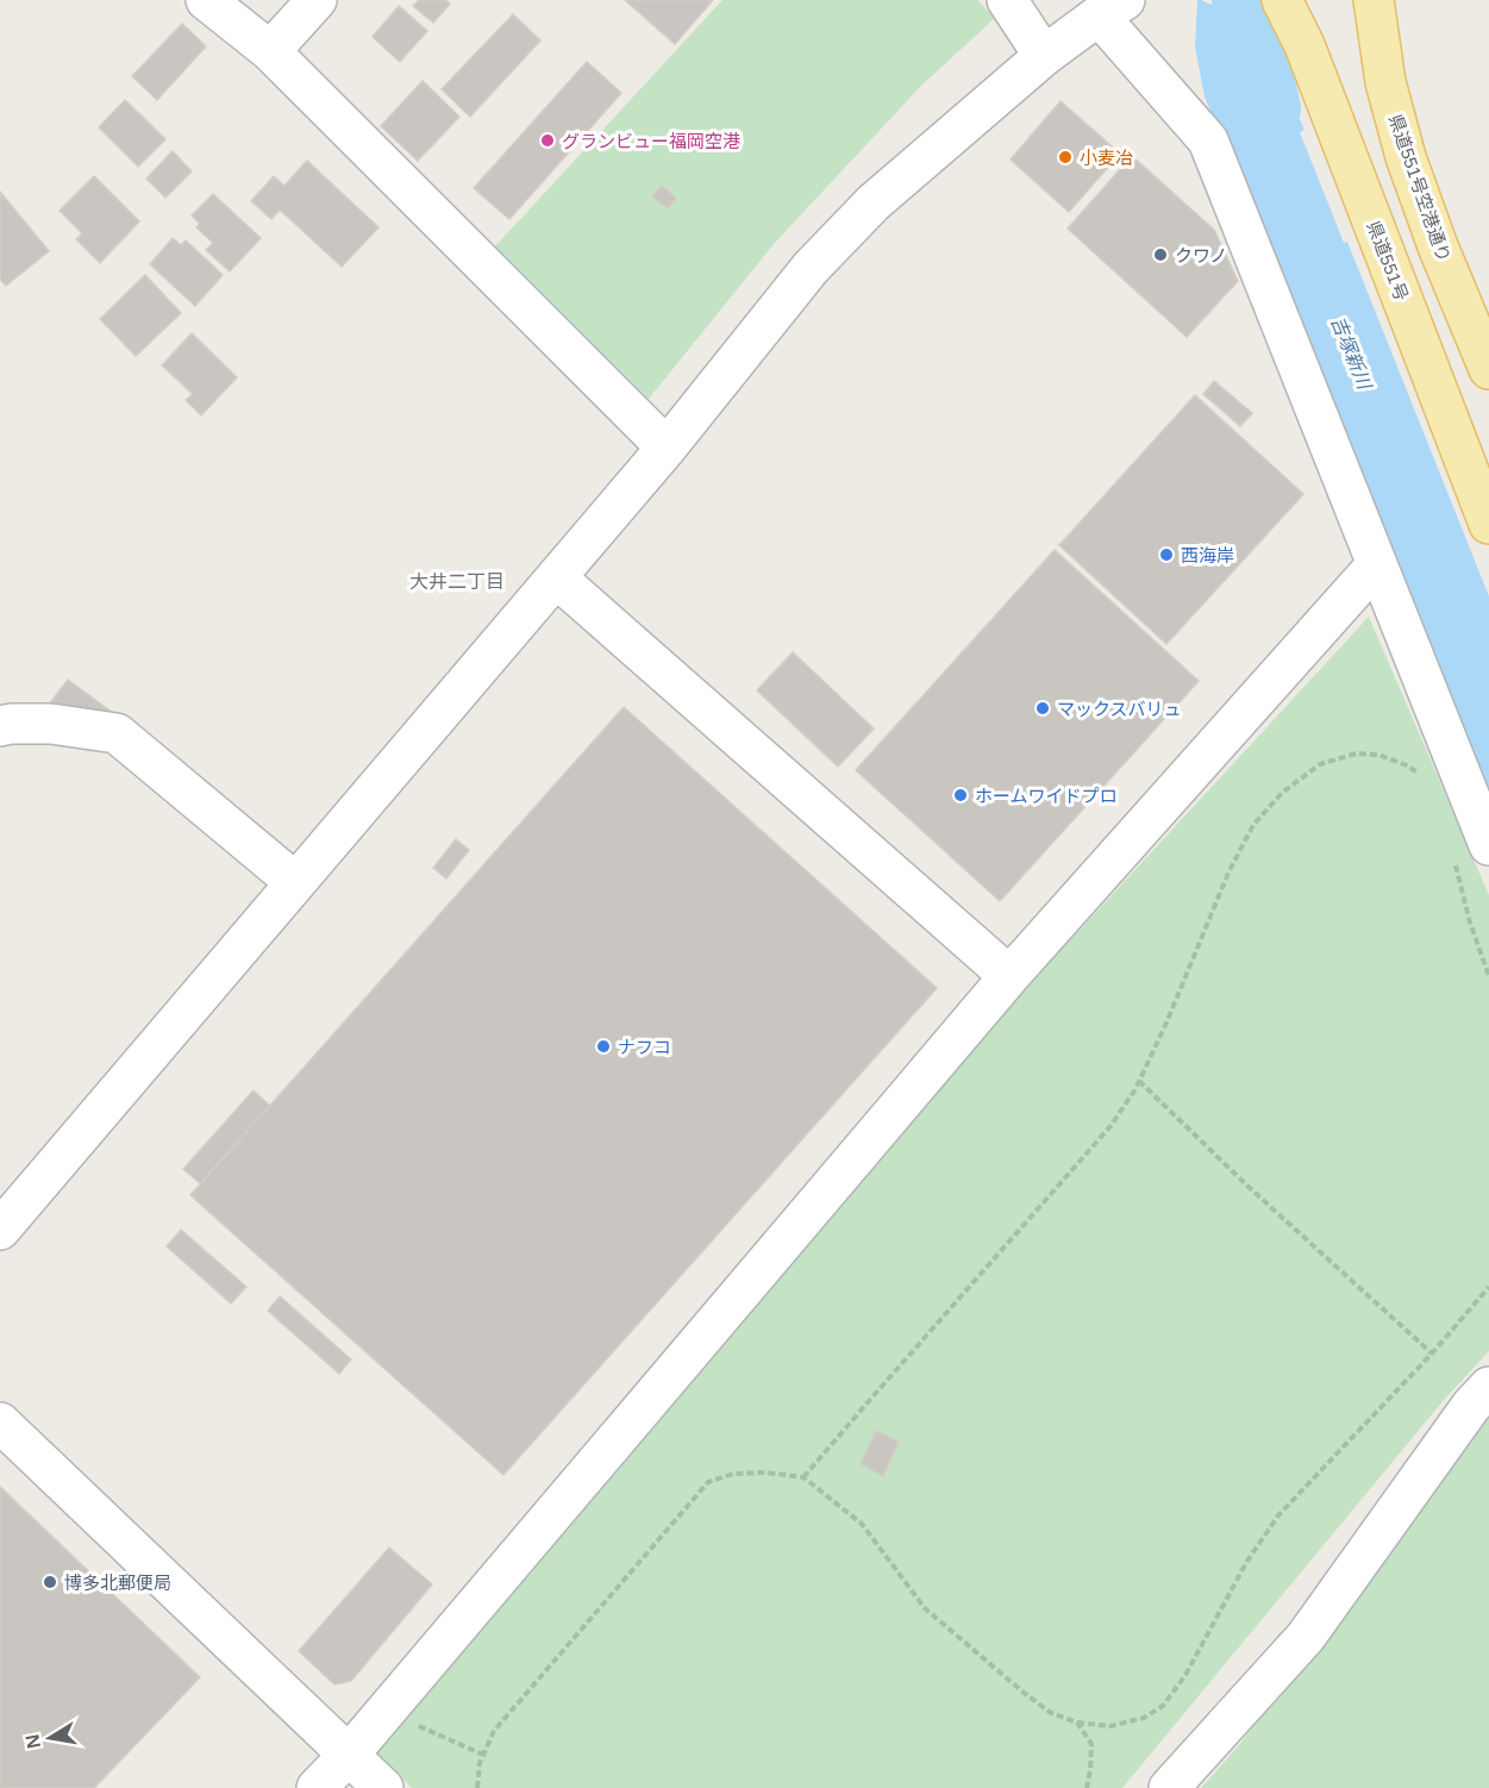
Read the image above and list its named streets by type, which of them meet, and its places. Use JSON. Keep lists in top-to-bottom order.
{
  "streets": {
    "main road": ["県道551号空港通り", "県道551号"]
  },
  "districts": ["大井二丁目"],
  "water": ["吉塚新川"],
  "places": [
    "グランビュー福岡空港",
    "小麦冶",
    "クワノ",
    "西海岸",
    "マックスバリュ",
    "ホームワイドプロ",
    "ナフコ",
    "博多北郵便局"
  ],
  "north": "left"
}
